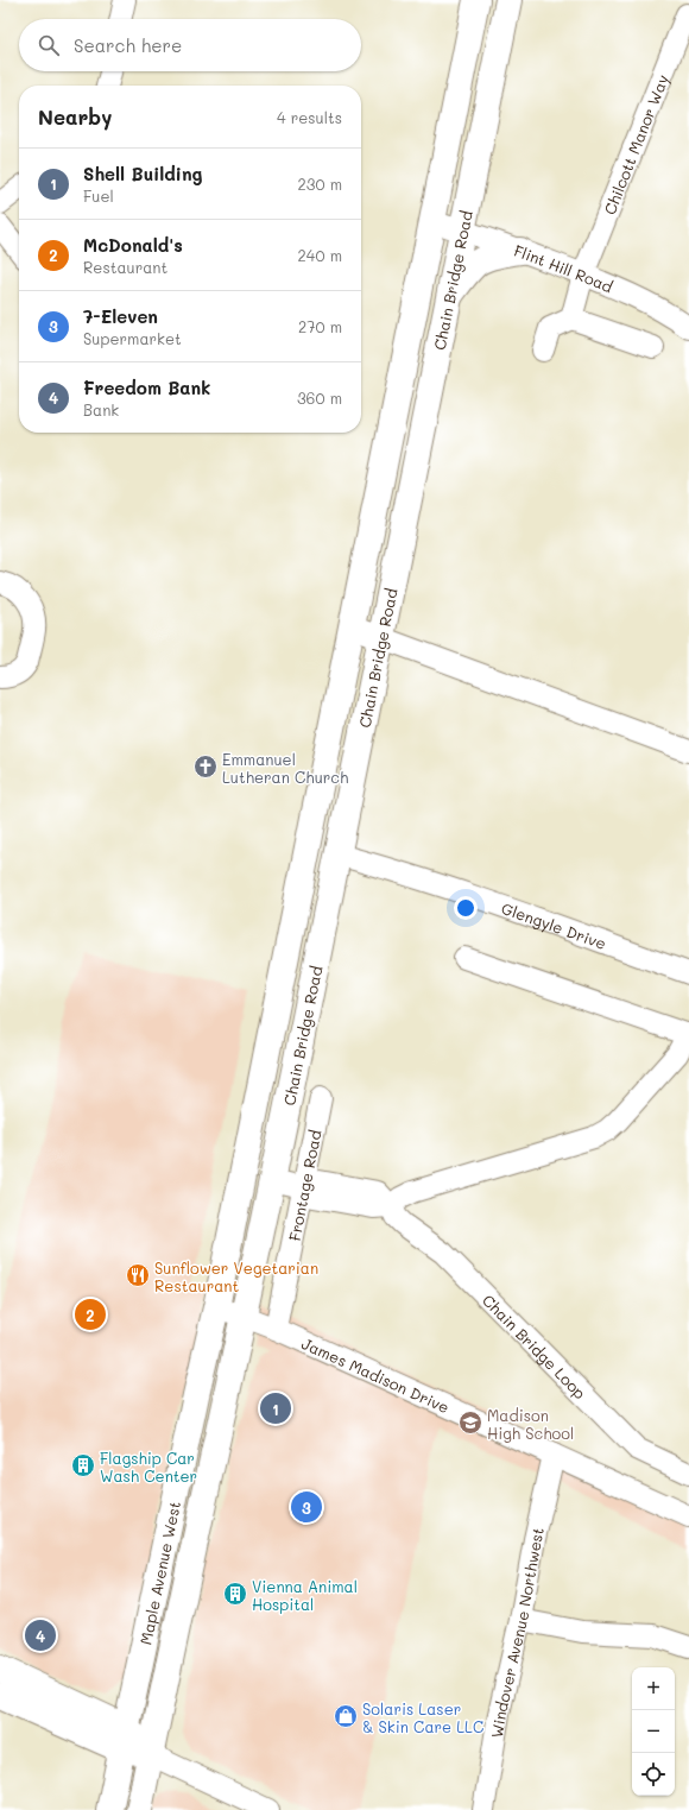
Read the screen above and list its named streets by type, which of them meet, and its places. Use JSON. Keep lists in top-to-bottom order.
{
  "streets": {
    "main road": ["Chain Bridge Road", "Maple Avenue West"],
    "street": [
      "Chilcott Manor Way",
      "Flint Hill Road",
      "Glengyle Drive",
      "Frontage Road",
      "Chain Bridge Loop",
      "James Madison Drive",
      "Windover Avenue Northwest"
    ]
  },
  "crossings": [
    ["Chilcott Manor Way", "Flint Hill Road"],
    ["Flint Hill Road", "Chain Bridge Road"],
    ["Chain Bridge Road", "Glengyle Drive"],
    ["Chain Bridge Road", "Chain Bridge Loop"],
    ["Chain Bridge Road", "James Madison Drive"],
    ["Chain Bridge Road", "Maple Avenue West"],
    ["Frontage Road", "Chain Bridge Loop"],
    ["Frontage Road", "James Madison Drive"],
    ["James Madison Drive", "Maple Avenue West"],
    ["James Madison Drive", "Windover Avenue Northwest"]
  ],
  "places": {
    "church": ["Emmanuel Lutheran Church"],
    "restaurant": ["Sunflower Vegetarian Restaurant"],
    "school or university": ["Madison High School"],
    "building": ["Flagship Car Wash Center", "Vienna Animal Hospital"],
    "shop": ["Solaris Laser & Skin Care LLC"]
  },
  "page": {
    "search": "Search here",
    "heading": ["Nearby", "4 results"],
    "list": [
      {
        "mark": "1",
        "name": "Shell Building",
        "note": "Fuel",
        "value": "230 m"
      },
      {
        "mark": "2",
        "name": "McDonald's",
        "note": "Restaurant",
        "value": "240 m"
      },
      {
        "mark": "3",
        "name": "7-Eleven",
        "note": "Supermarket",
        "value": "270 m"
      },
      {
        "mark": "4",
        "name": "Freedom Bank",
        "note": "Bank",
        "value": "360 m"
      }
    ],
    "pins": [
      "2",
      "1",
      "3",
      "4"
    ],
    "map_buttons": ["+", "−"]
  }
}
